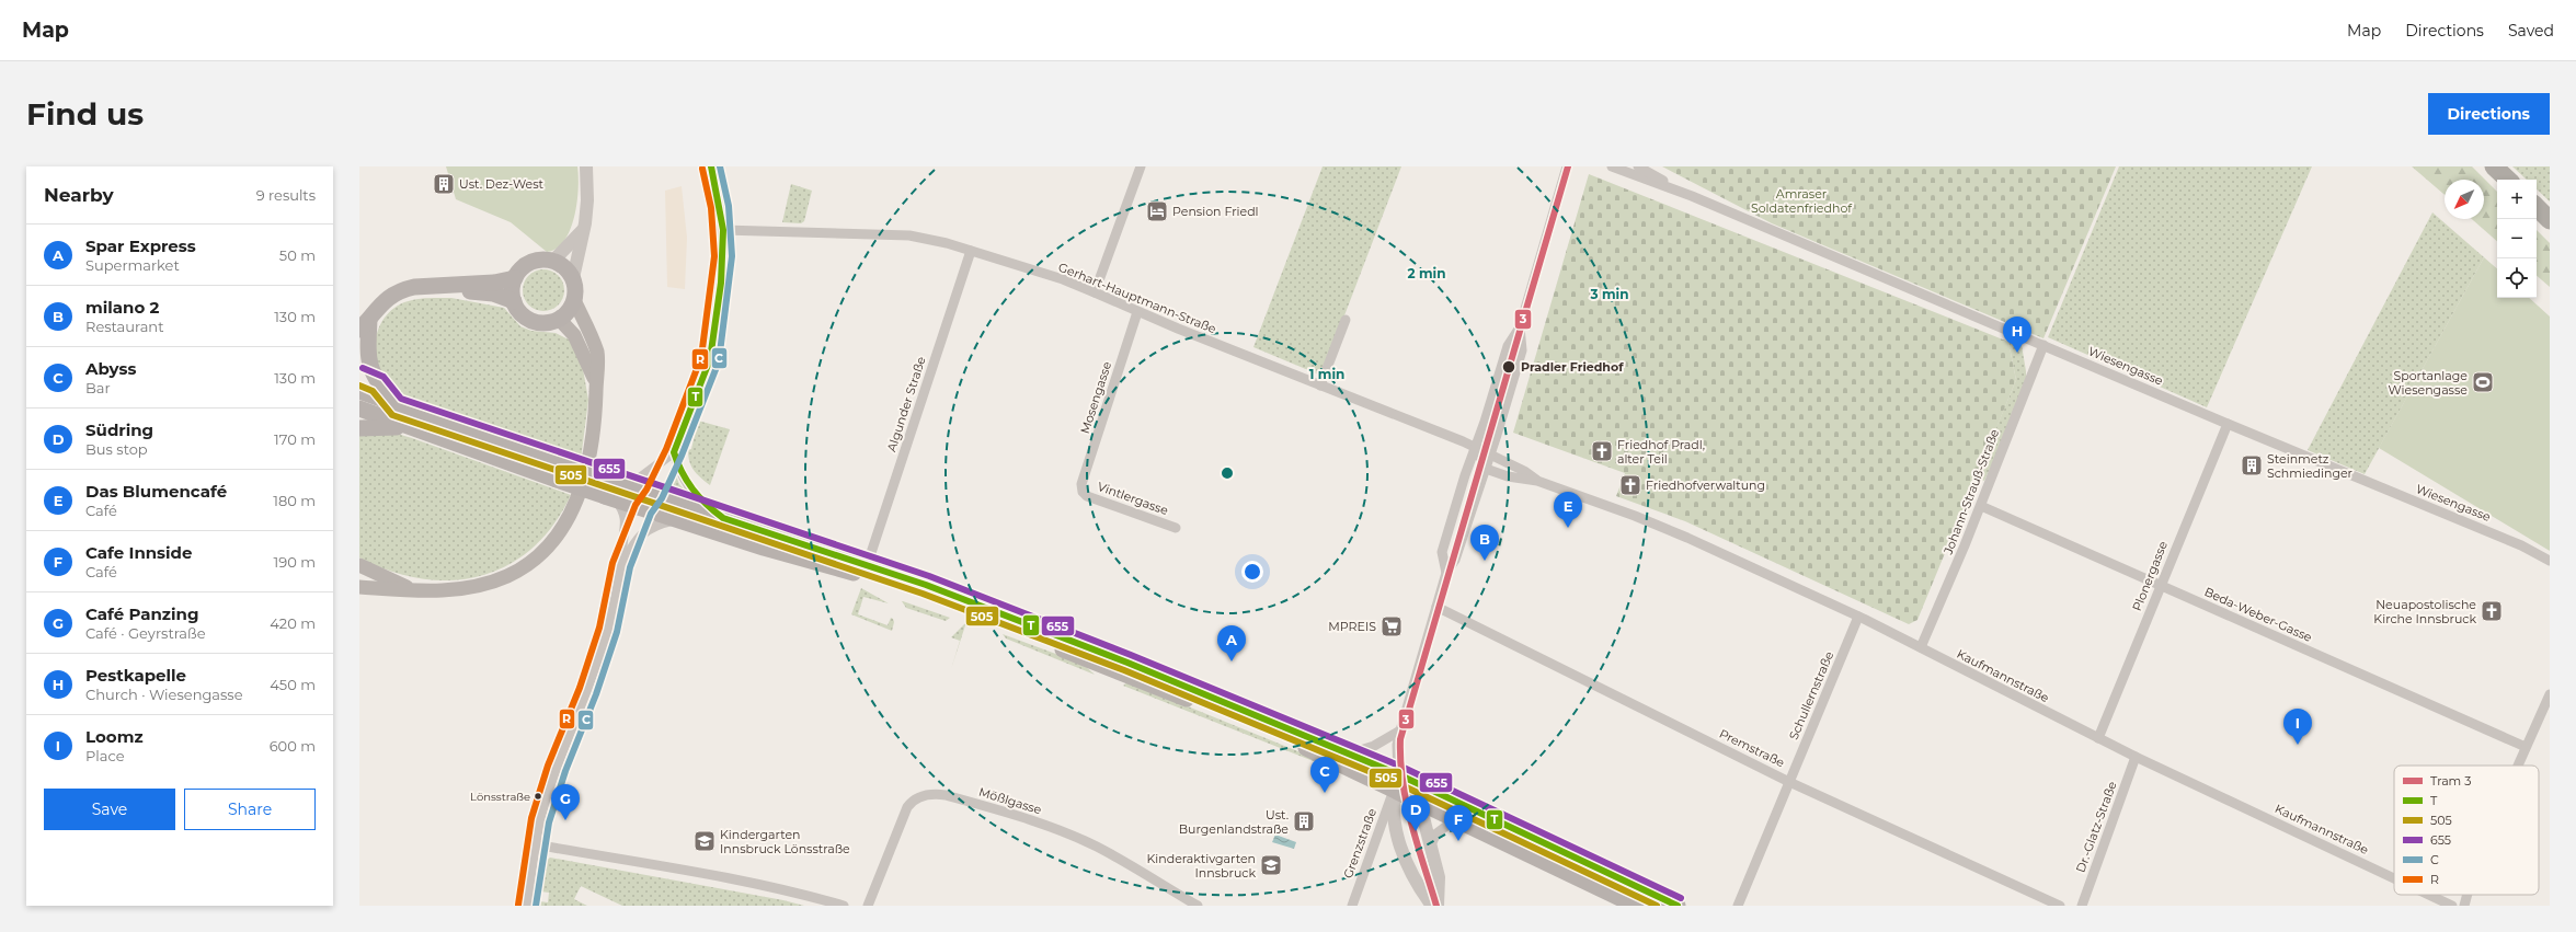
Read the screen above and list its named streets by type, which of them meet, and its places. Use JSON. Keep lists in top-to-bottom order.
{
  "streets": {
    "street": [
      "Gerhart-Hauptmann-Straße",
      "Wiesengasse",
      "Mosengasse",
      "Algunder Straße",
      "Johann-Strauß-Straße",
      "Vintlergasse",
      "Plonergasse",
      "Beda-Weber-Gasse",
      "Kaufmannstraße",
      "Schullernstraße",
      "Premstraße",
      "Mößlgasse",
      "Dr.-Glatz-Straße",
      "Grenzstraße"
    ]
  },
  "crossings": [
    ["Gerhart-Hauptmann-Straße", "Mosengasse"],
    ["Gerhart-Hauptmann-Straße", "Algunder Straße"],
    ["Gerhart-Hauptmann-Straße", "Kaufmannstraße"],
    ["Wiesengasse", "Johann-Strauß-Straße"],
    ["Wiesengasse", "Plonergasse"],
    ["Mosengasse", "Vintlergasse"],
    ["Johann-Strauß-Straße", "Beda-Weber-Gasse"],
    ["Johann-Strauß-Straße", "Kaufmannstraße"],
    ["Plonergasse", "Beda-Weber-Gasse"],
    ["Plonergasse", "Kaufmannstraße"],
    ["Kaufmannstraße", "Schullernstraße"],
    ["Kaufmannstraße", "Dr.-Glatz-Straße"],
    ["Schullernstraße", "Premstraße"]
  ],
  "parks": ["Amraser Soldatenfriedhof"],
  "places": {
    "building": ["Ust. Dez-West", "Steinmetz Schmiedinger", "Ust. Burgenlandstraße"],
    "hotel": ["Pension Friedl"],
    "other": ["Pradler Friedhof", "Lönsstraße"],
    "sports": ["Sportanlage Wiesengasse"],
    "church": ["Friedhof Pradl, alter Teil", "Friedhofverwaltung", "Neuapostolische Kirche Innsbruck"],
    "supermarket": ["MPREIS"],
    "school or university": ["Kindergarten Innsbruck Lönsstraße", "Kinderaktivgarten Innsbruck"]
  },
  "lines": [
    "tram line 3",
    "transit line T",
    "transit line C",
    "transit line R",
    "transit line 655",
    "transit line 505"
  ],
  "legend": [
    "Tram 3",
    "T",
    "505",
    "655",
    "C",
    "R"
  ],
  "north": "bottom left",
  "page": {
    "header": "Map",
    "nav": ["Map", "Directions", "Saved"],
    "buttons": [
      "Directions",
      ["Save", "Share"]
    ],
    "title": "Find us",
    "heading": ["Nearby", "9 results"],
    "map_buttons": ["+", "−"],
    "list": [
      {
        "mark": "A",
        "name": "Spar Express",
        "note": "Supermarket",
        "value": "50 m"
      },
      {
        "mark": "B",
        "name": "milano 2",
        "note": "Restaurant",
        "value": "130 m"
      },
      {
        "mark": "C",
        "name": "Abyss",
        "note": "Bar",
        "value": "130 m"
      },
      {
        "mark": "D",
        "name": "Südring",
        "note": "Bus stop",
        "value": "170 m"
      },
      {
        "mark": "E",
        "name": "Das Blumencafé",
        "note": "Café",
        "value": "180 m"
      },
      {
        "mark": "F",
        "name": "Cafe Innside",
        "note": "Café",
        "value": "190 m"
      },
      {
        "mark": "G",
        "name": "Café Panzing",
        "note": "Café · Geyrstraße",
        "value": "420 m"
      },
      {
        "mark": "H",
        "name": "Pestkapelle",
        "note": "Church · Wiesengasse",
        "value": "450 m"
      },
      {
        "mark": "I",
        "name": "Loomz",
        "note": "Place",
        "value": "600 m"
      }
    ],
    "pins": [
      "H",
      "E",
      "B",
      "A",
      "I",
      "C",
      "G",
      "D",
      "F"
    ]
  },
  "rings": ["2 min", "3 min", "1 min"]
}
